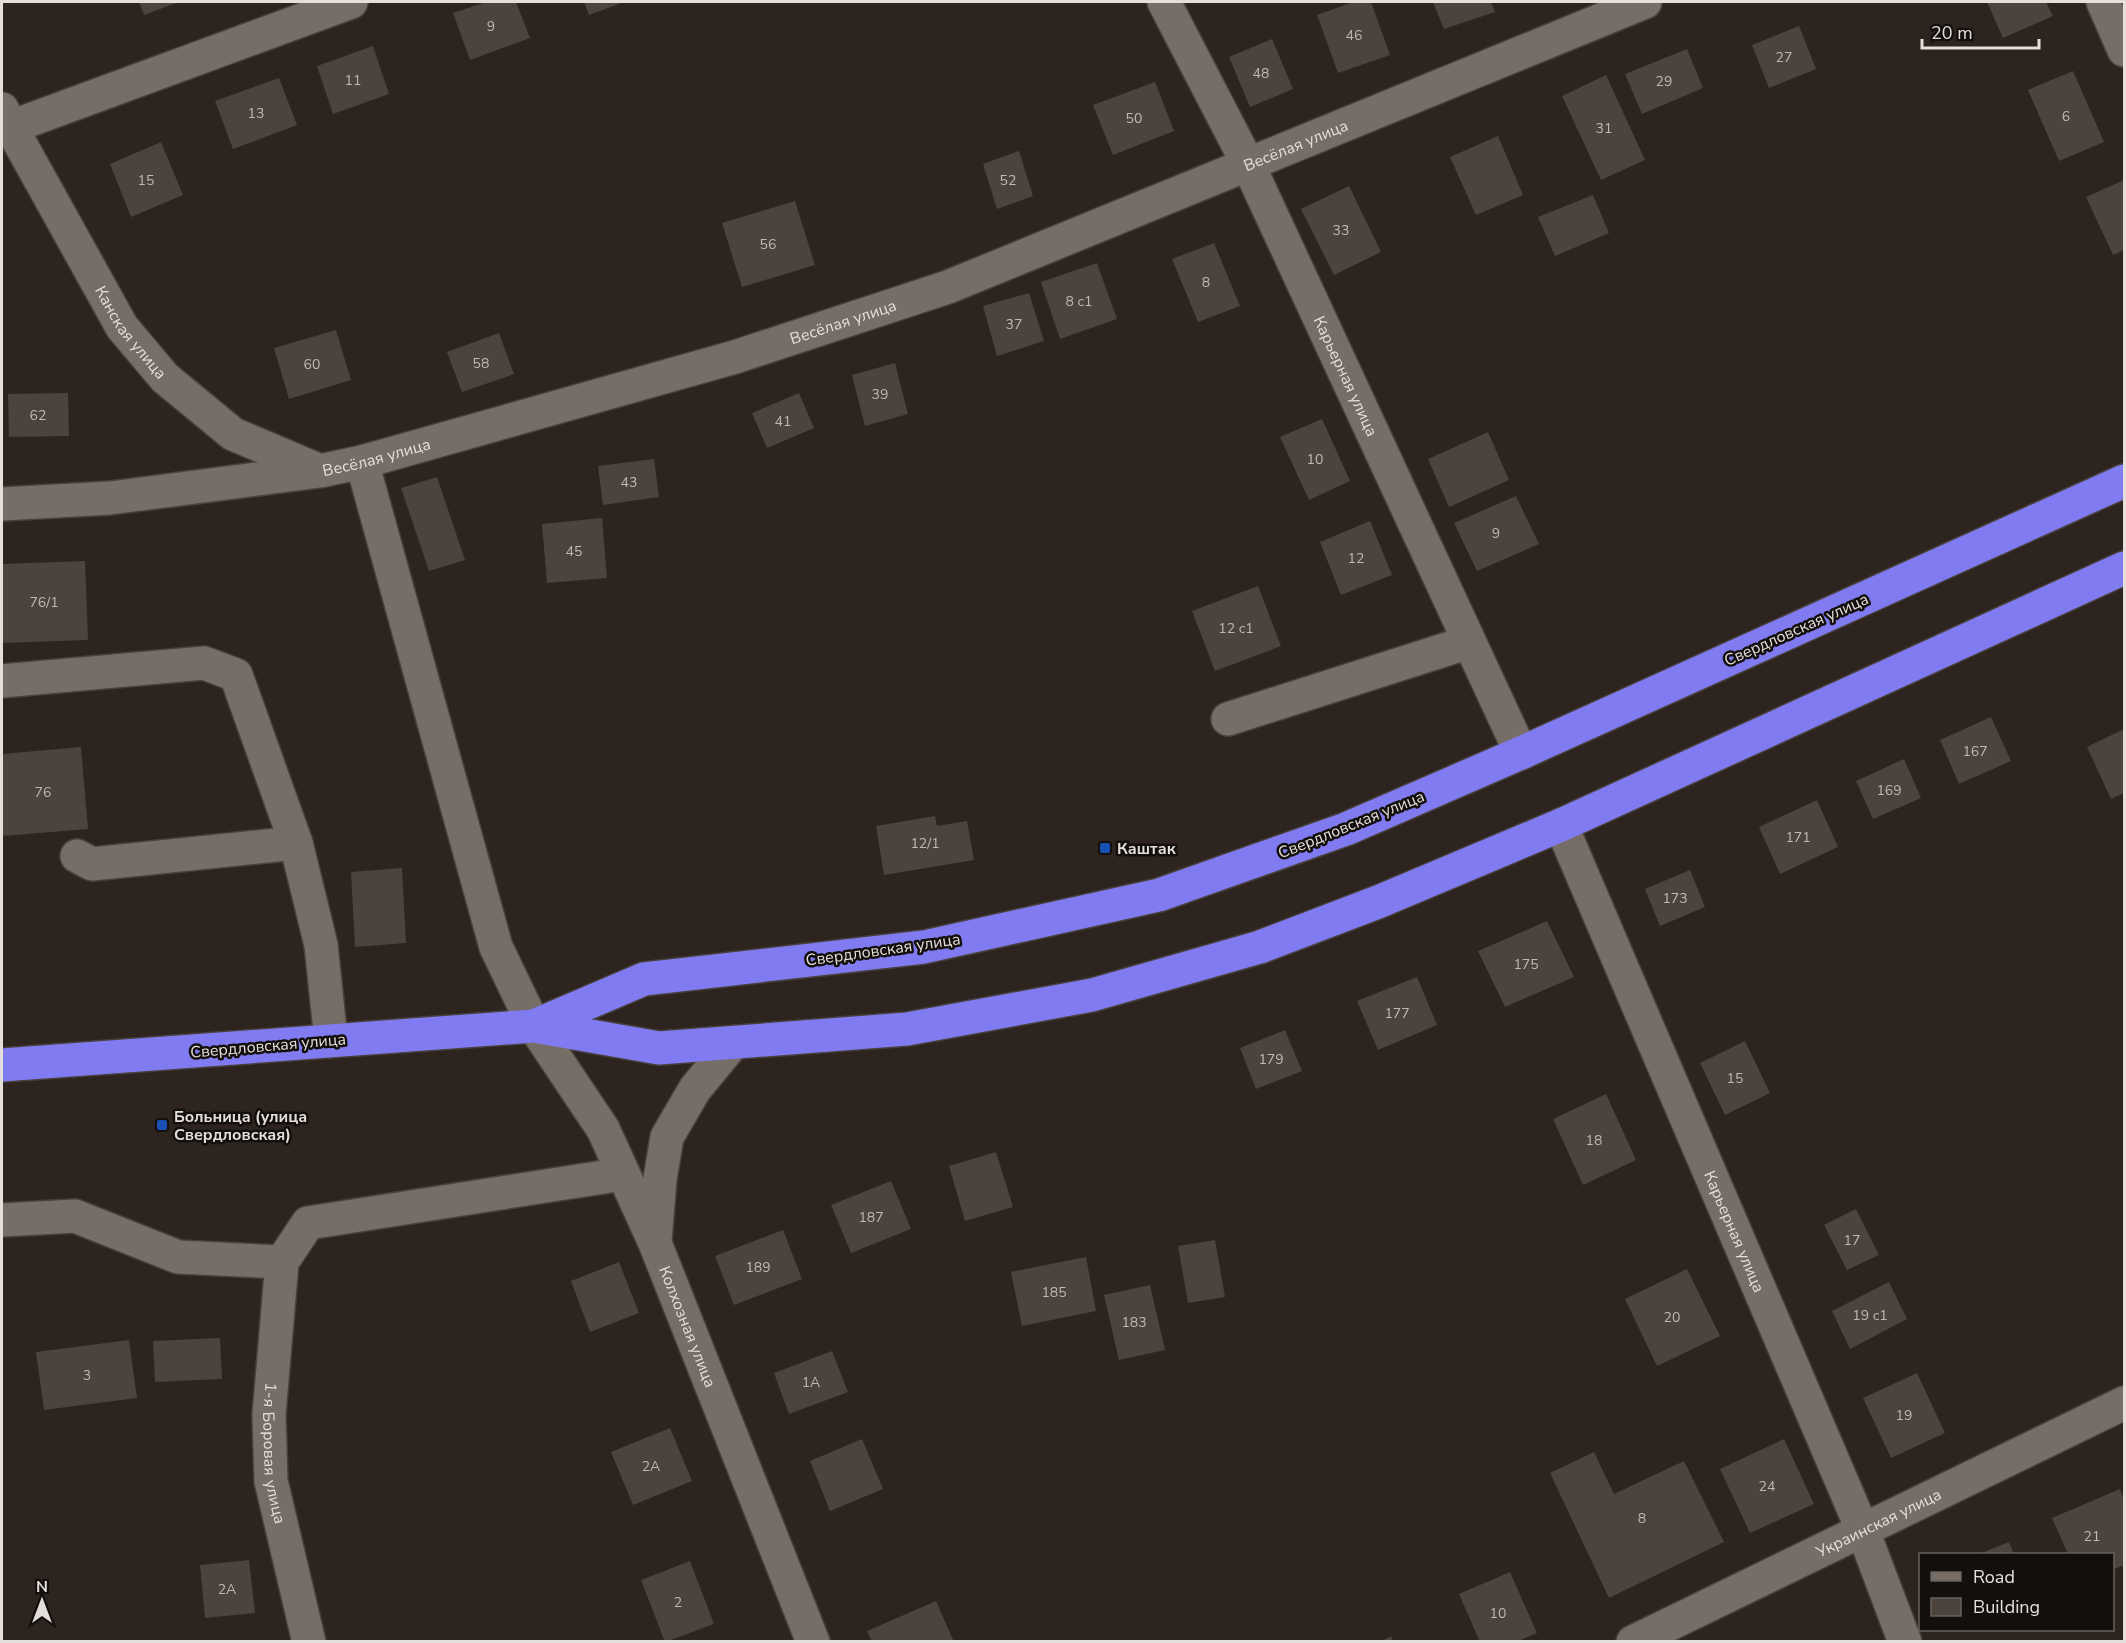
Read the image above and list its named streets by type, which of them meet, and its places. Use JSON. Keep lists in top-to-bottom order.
{
  "streets": {
    "highway": ["Свердловская улица"],
    "street": [
      "Весёлая улица",
      "Канская улица",
      "Карьерная улица",
      "Колхозная улица",
      "1-я Боровая улица",
      "Украинская улица"
    ]
  },
  "crossings": [
    ["Весёлая улица", "Канская улица"],
    ["Весёлая улица", "Карьерная улица"],
    ["Весёлая улица", "Колхозная улица"],
    ["Карьерная улица", "Свердловская улица"],
    ["Карьерная улица", "Украинская улица"],
    ["Свердловская улица", "Колхозная улица"]
  ],
  "places": {
    "transit": ["Каштак", "Больница (улица Свердловская)"]
  },
  "house_numbers": [
    "9",
    "46",
    "27",
    "48",
    "11",
    "29",
    "13",
    "6",
    "50",
    "31",
    "15",
    "52",
    "33",
    "56",
    "8",
    "8 с1",
    "37",
    "58",
    "60",
    "39",
    "62",
    "41",
    "10",
    "43",
    "9",
    "45",
    "12",
    "76/1",
    "12 с1",
    "167",
    "169",
    "76",
    "171",
    "12/1",
    "173",
    "175",
    "177",
    "179",
    "15",
    "18",
    "187",
    "17",
    "189",
    "185",
    "19 с1",
    "20",
    "183",
    "3",
    "1А",
    "19",
    "2А",
    "24",
    "8",
    "21",
    "2А",
    "2",
    "10"
  ],
  "legend": ["Road", "Building"],
  "scale_bar": "20 m",
  "north": "top"
}
